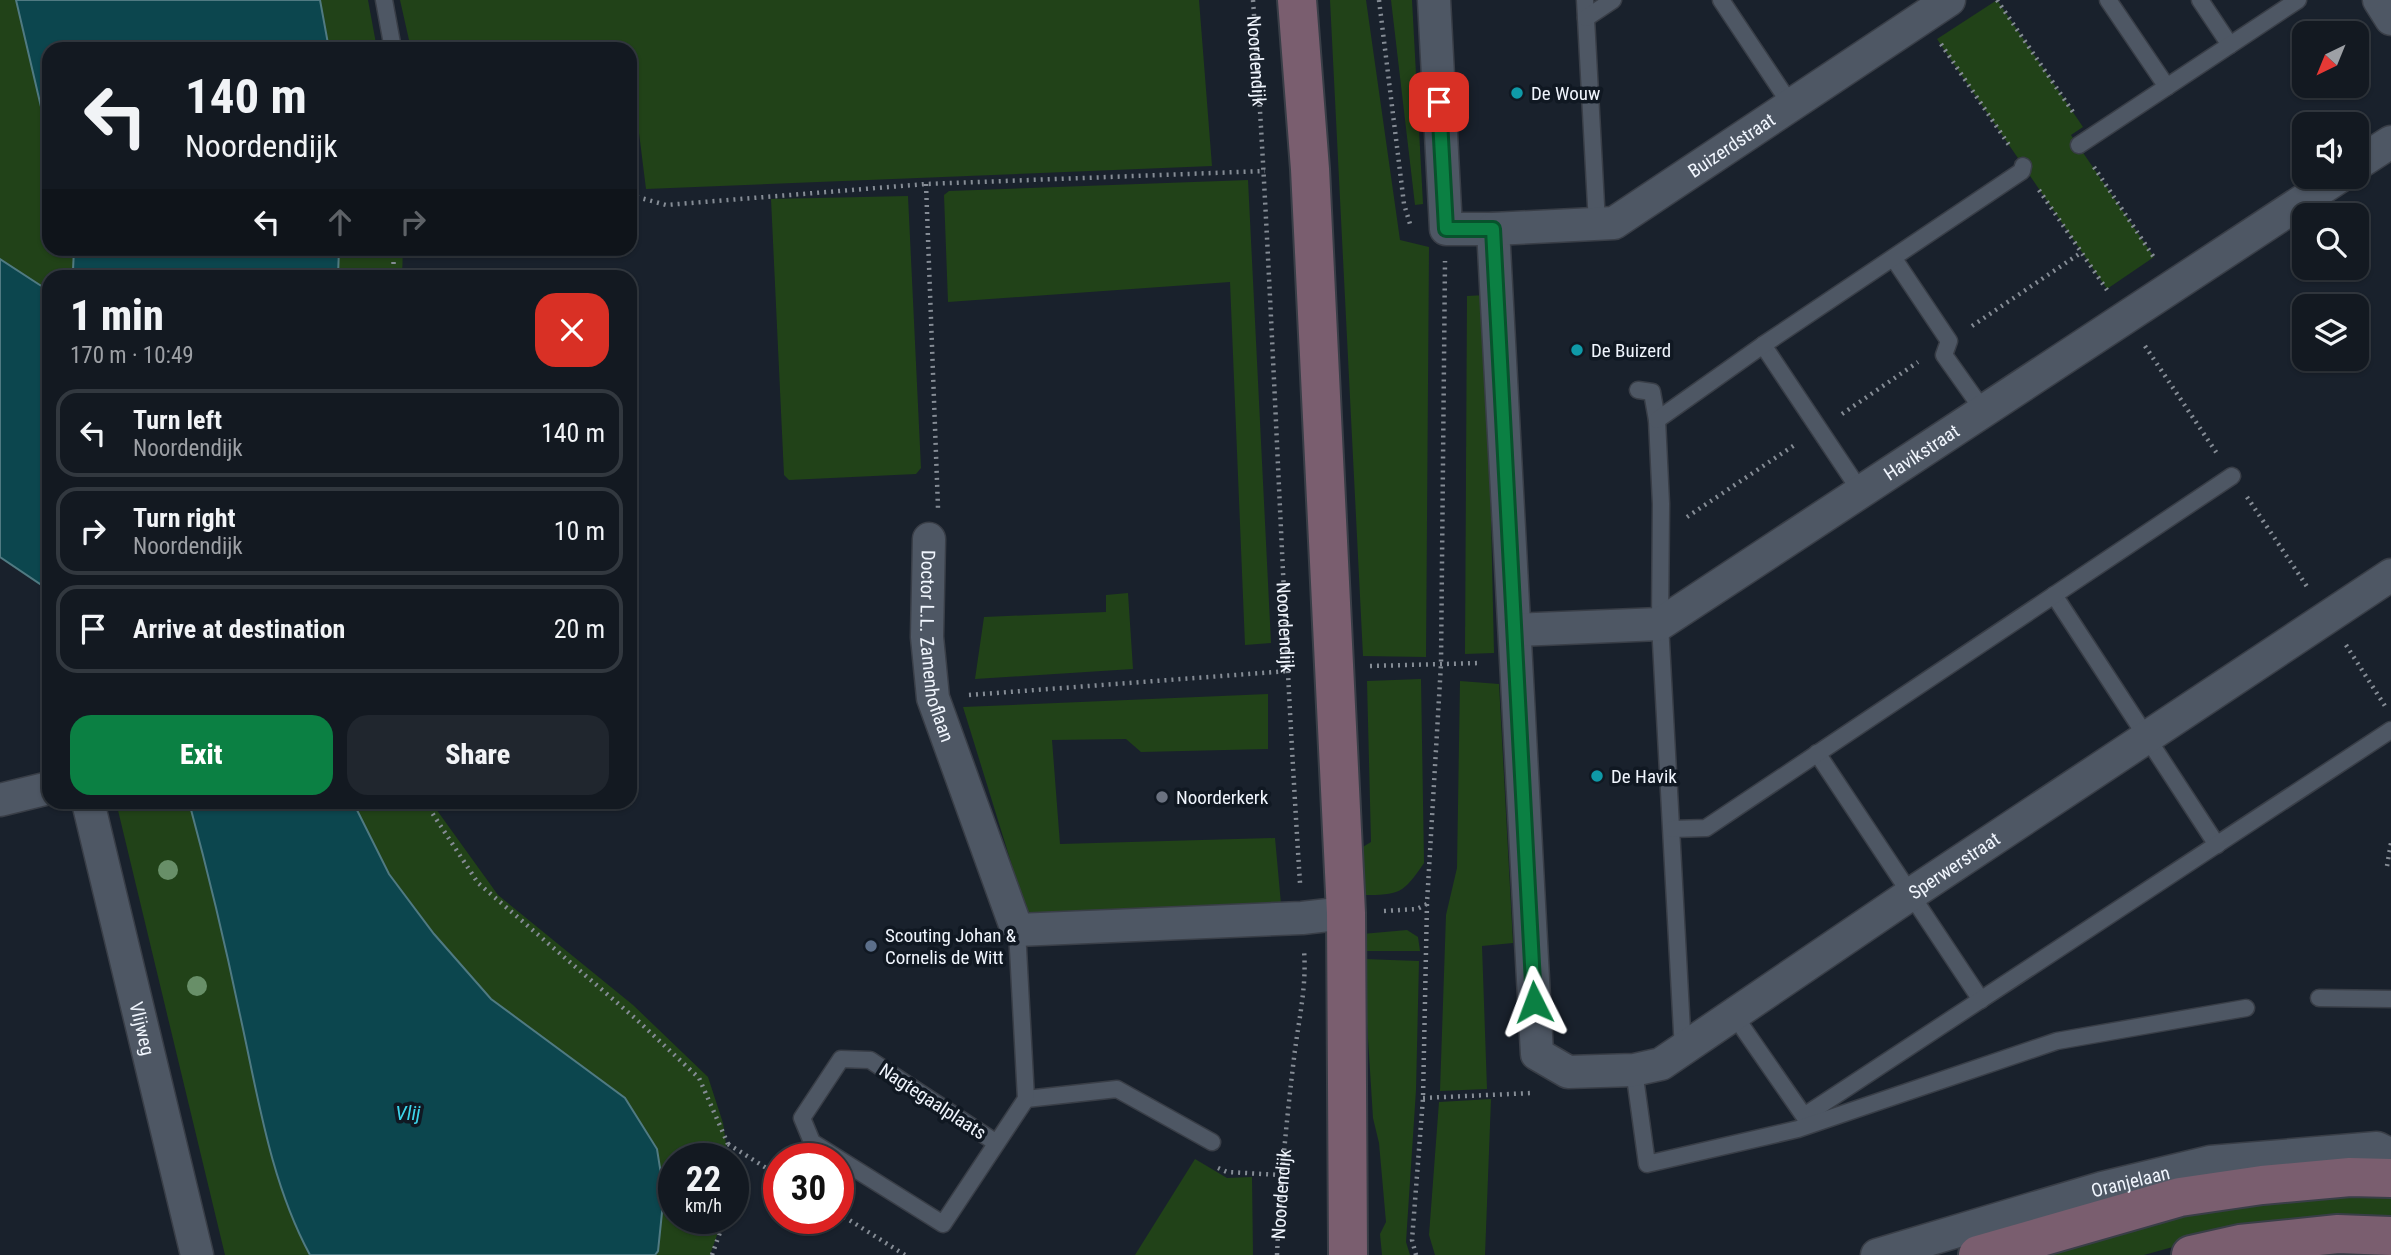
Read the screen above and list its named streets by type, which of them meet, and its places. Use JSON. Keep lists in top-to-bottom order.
{
  "streets": {
    "street": [
      "Buizerdstraat",
      "Havikstraat",
      "Doctor L.L. Zamenhoflaan",
      "Sperwerstraat",
      "Vlijweg",
      "Oranjelaan"
    ],
    "lane": ["Nagtegaalplaats"],
    "path": ["Noordendijk"]
  },
  "water": ["Vlij"],
  "places": [
    "De Wouw",
    "De Buizerd",
    "De Havik",
    "Noorderkerk",
    "Scouting Johan & Cornelis de Witt"
  ],
  "north": "bottom left",
  "page": {
    "turn": ["140 m", "Noordendijk"],
    "heading": ["1 min", "170 m · 10:49"],
    "list": [
      {
        "name": "Turn left",
        "note": "Noordendijk",
        "value": "140 m"
      },
      {
        "name": "Turn right",
        "note": "Noordendijk",
        "value": "10 m"
      },
      {
        "name": "Arrive at destination",
        "value": "20 m"
      }
    ],
    "buttons": ["Exit", "Share"],
    "speed": "22 km/h",
    "limit": "30"
  }
}
